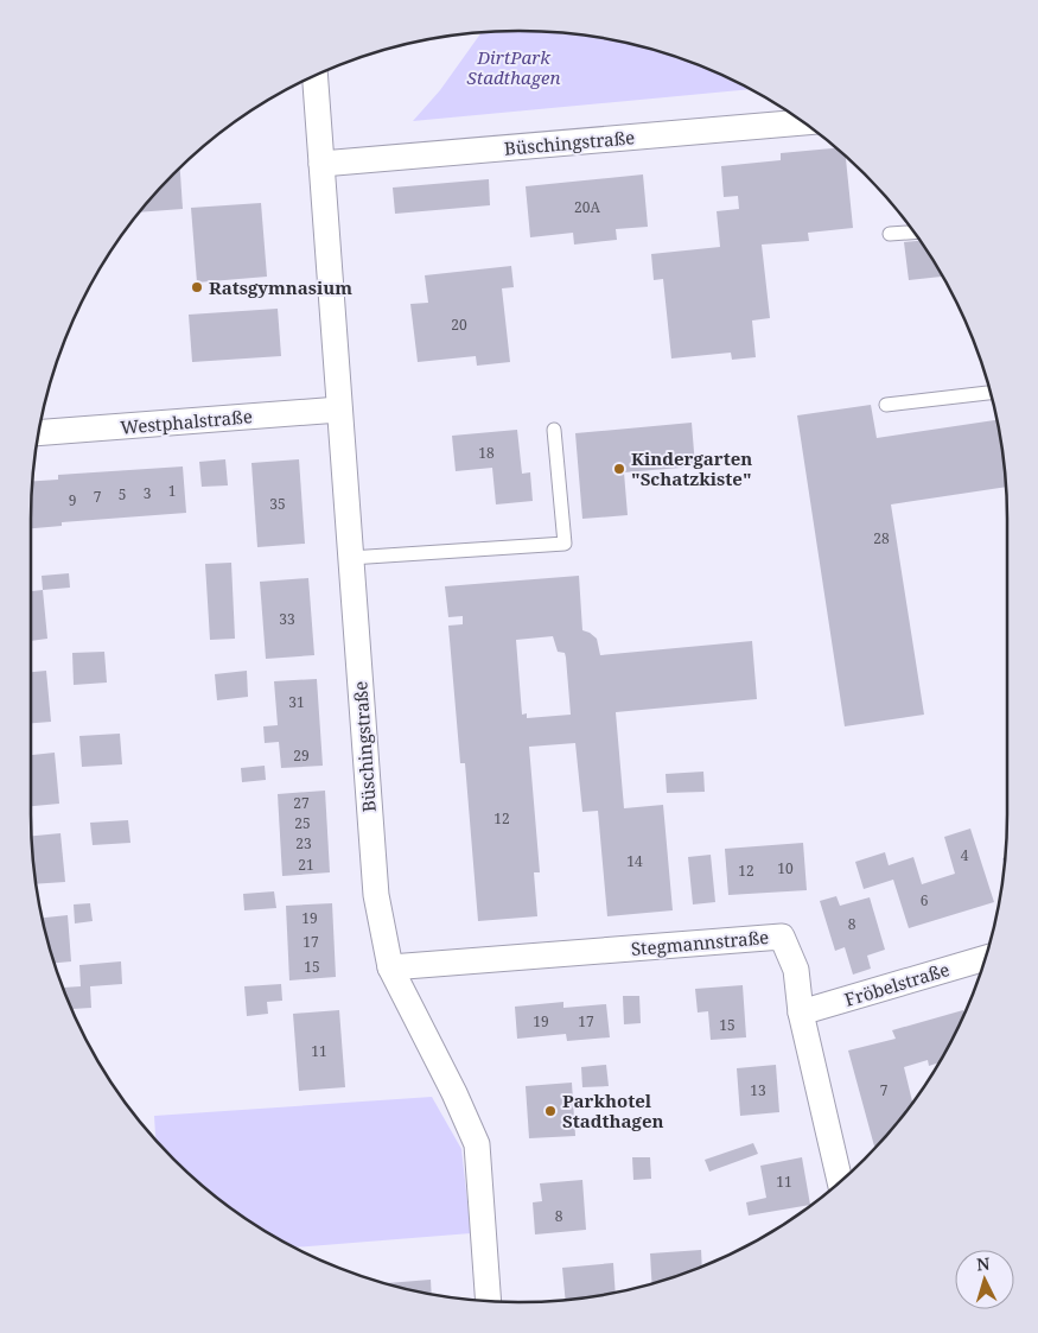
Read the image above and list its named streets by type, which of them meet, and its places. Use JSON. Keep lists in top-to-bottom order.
{
  "streets": {
    "street": [
      "Büschingstraße",
      "Westphalstraße",
      "Stegmannstraße",
      "Fröbelstraße"
    ]
  },
  "crossings": [
    ["Büschingstraße", "Westphalstraße"],
    ["Büschingstraße", "Stegmannstraße"],
    ["Stegmannstraße", "Fröbelstraße"]
  ],
  "parks": ["DirtPark Stadthagen"],
  "places": ["Ratsgymnasium", "Kindergarten \"Schatzkiste\"", "Parkhotel Stadthagen"],
  "house_numbers": [
    "20A",
    "20",
    "18",
    "1",
    "3",
    "5",
    "7",
    "9",
    "35",
    "28",
    "33",
    "31",
    "29",
    "27",
    "12",
    "25",
    "23",
    "4",
    "14",
    "21",
    "10",
    "12",
    "6",
    "19",
    "8",
    "17",
    "15",
    "19",
    "17",
    "15",
    "11",
    "13",
    "7",
    "11",
    "8"
  ],
  "north": "top"
}
